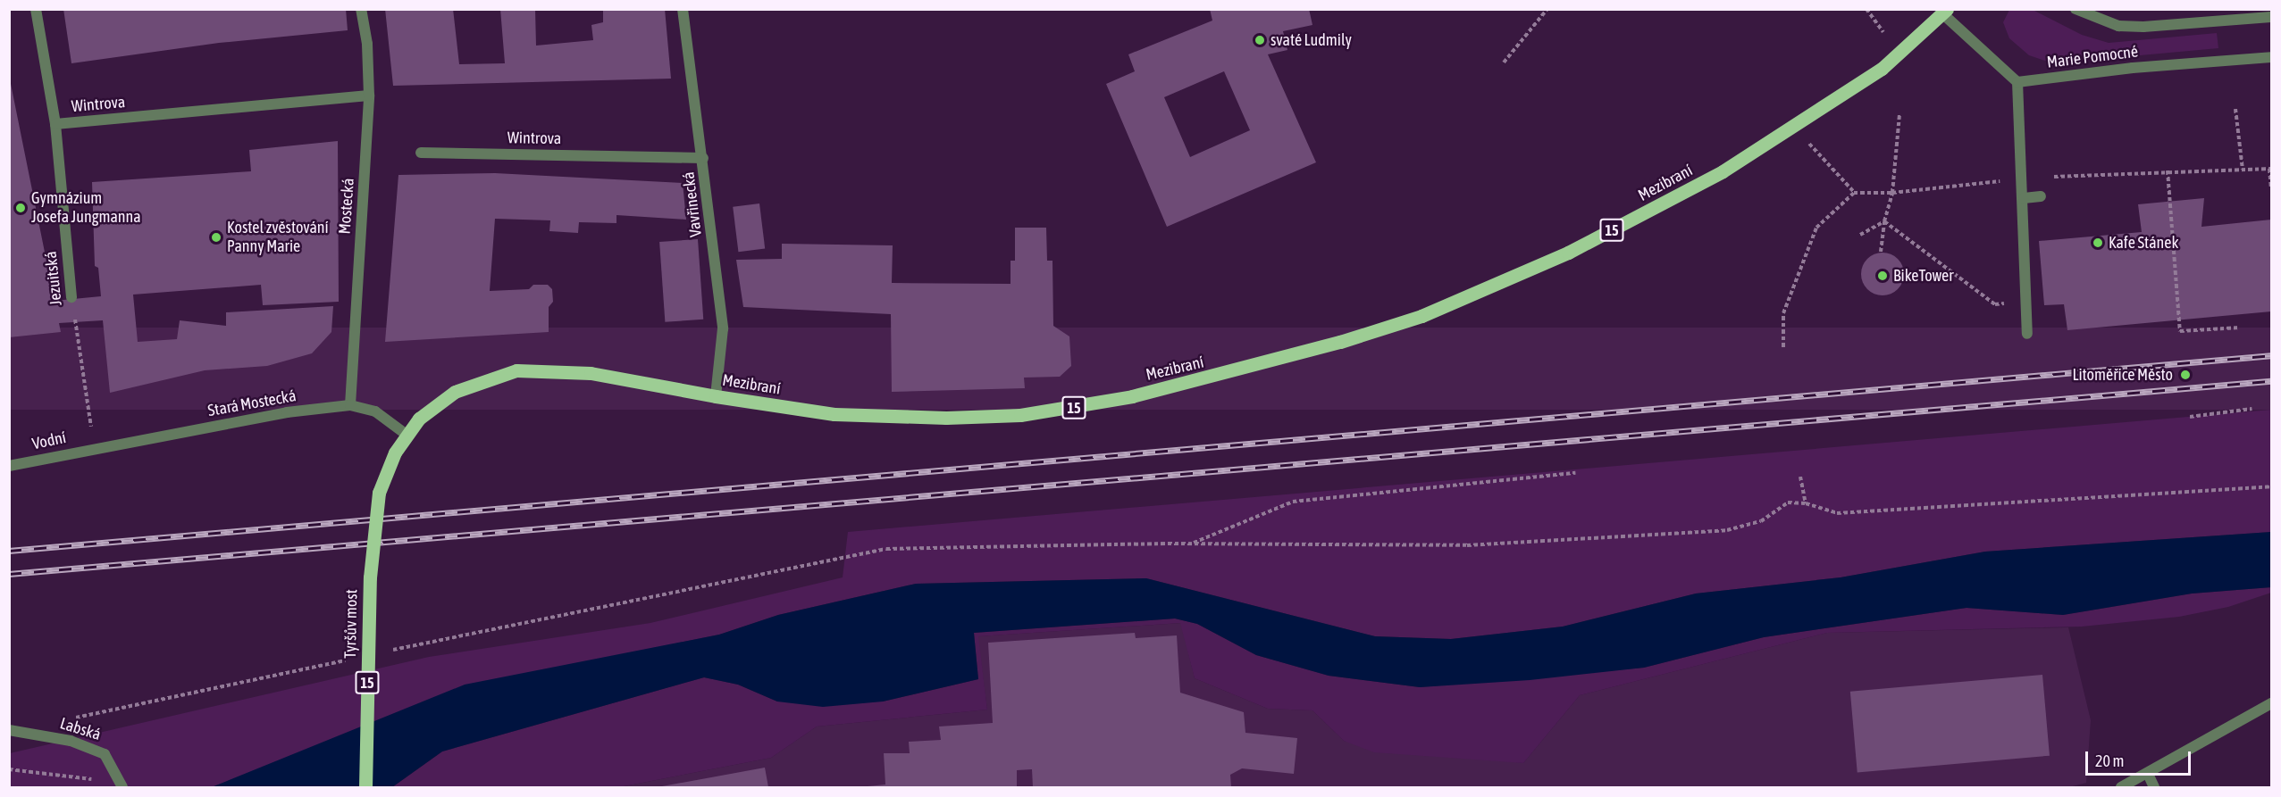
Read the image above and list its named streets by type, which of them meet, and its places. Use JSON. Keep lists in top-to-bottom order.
{
  "streets": {
    "main road": ["Mezibraní", "15", "Tyršův most"],
    "street": [
      "Marie Pomocné",
      "Wintrova",
      "Vavřinecká",
      "Mostecká",
      "Jezuitská",
      "Stará Mostecká",
      "Vodní",
      "Labská"
    ]
  },
  "crossings": [
    ["Wintrova", "Vavřinecká"],
    ["Wintrova", "Mostecká"],
    ["Wintrova", "Jezuitská"],
    ["Mezibraní", "Vavřinecká"],
    ["Mezibraní", "Stará Mostecká"],
    ["Mezibraní", "Tyršův most"],
    ["Mostecká", "Stará Mostecká"],
    ["Jezuitská", "Stará Mostecká"],
    ["Jezuitská", "Vodní"],
    ["Stará Mostecká", "Vodní"]
  ],
  "places": [
    "svaté Ludmily",
    "Gymnázium Josefa Jungmanna",
    "Kostel zvěstování Panny Marie",
    "Kafe Stánek",
    "BikeTower",
    "Litoměřice Město"
  ],
  "scale_bar": "20 m"
}
